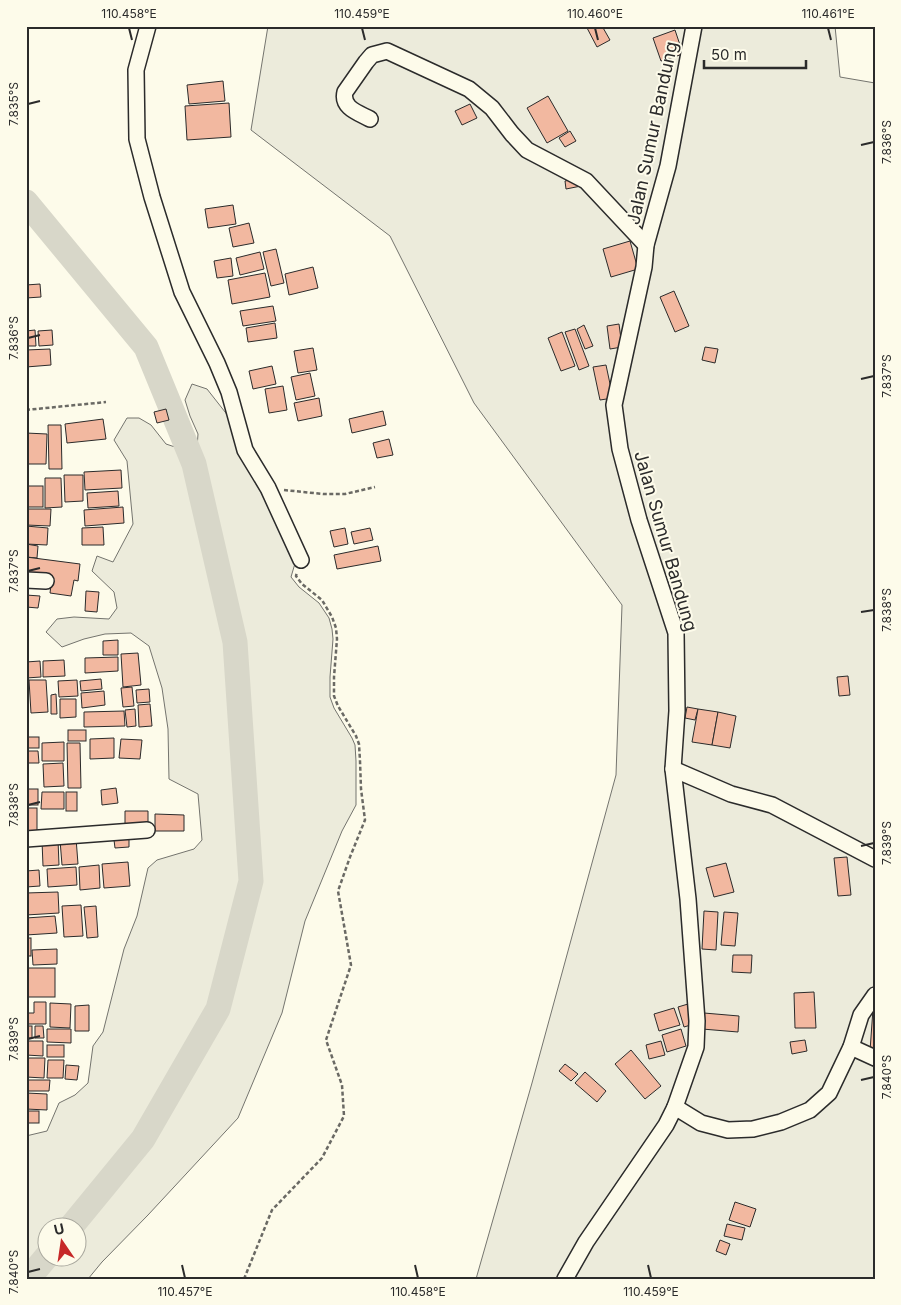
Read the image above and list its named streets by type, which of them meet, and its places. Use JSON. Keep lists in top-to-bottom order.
{
  "streets": {
    "street": ["Jalan Sumur Bandung"]
  },
  "scale_bar": "50 m",
  "north": "top",
  "coordinates": [
    "110.458°E",
    "110.459°E",
    "110.460°E",
    "110.461°E",
    "7.835°S",
    "7.836°S",
    "7.837°S",
    "7.838°S",
    "7.839°S",
    "7.840°S",
    "110.457°E"
  ]
}
